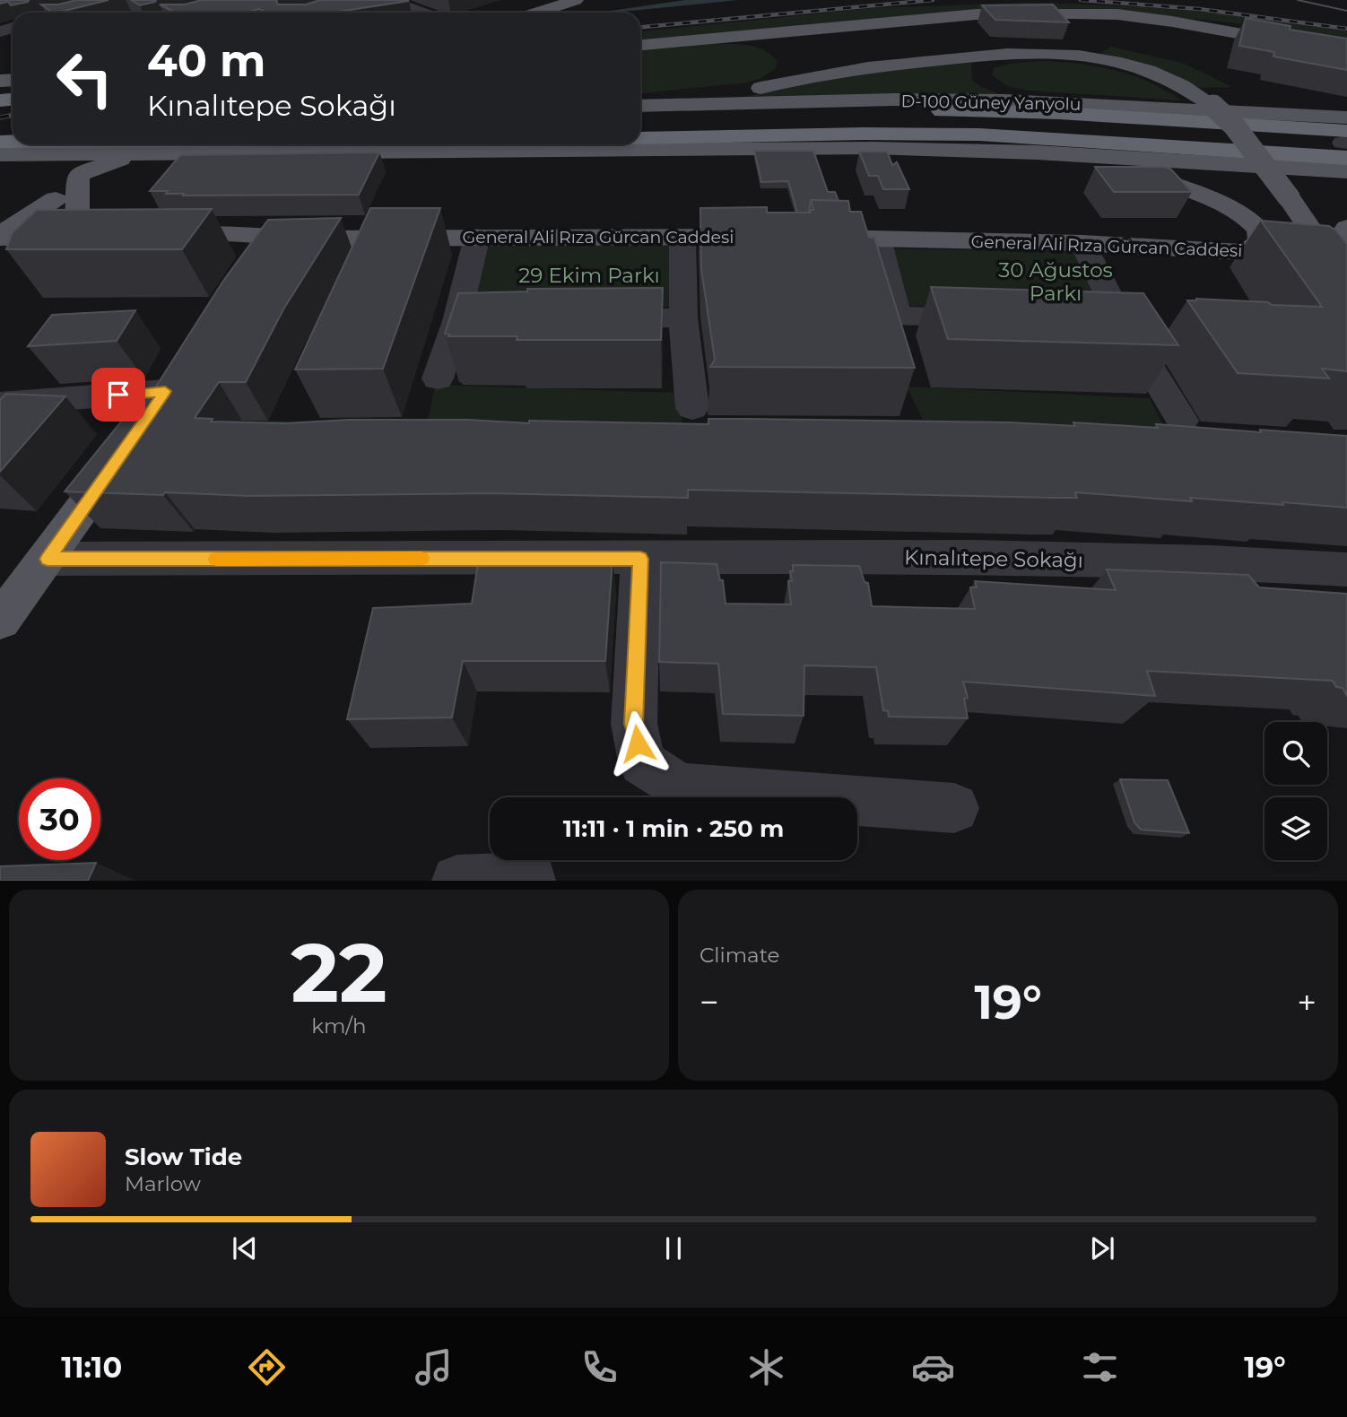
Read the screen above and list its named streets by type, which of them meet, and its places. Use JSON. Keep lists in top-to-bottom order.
{
  "streets": {
    "main road": ["D-100 Güney Yanyolu", "General Ali Rıza Gürcan Caddesi"],
    "street": ["Kınalıtepe Sokağı"]
  },
  "parks": ["30 Ağustos Parkı", "29 Ekim Parkı"],
  "page": {
    "turn": ["40 m", "Kınalıtepe Sokağı"],
    "limit": "30",
    "trip": "11:11 · 1 min · 250 m",
    "tile": [
      ["22", "km/h"],
      "Climate"
    ],
    "heat": ["−", "19°", "+"],
    "song": ["Slow Tide", "Marlow"],
    "tabs": ["11:10", "19°"]
  }
}
